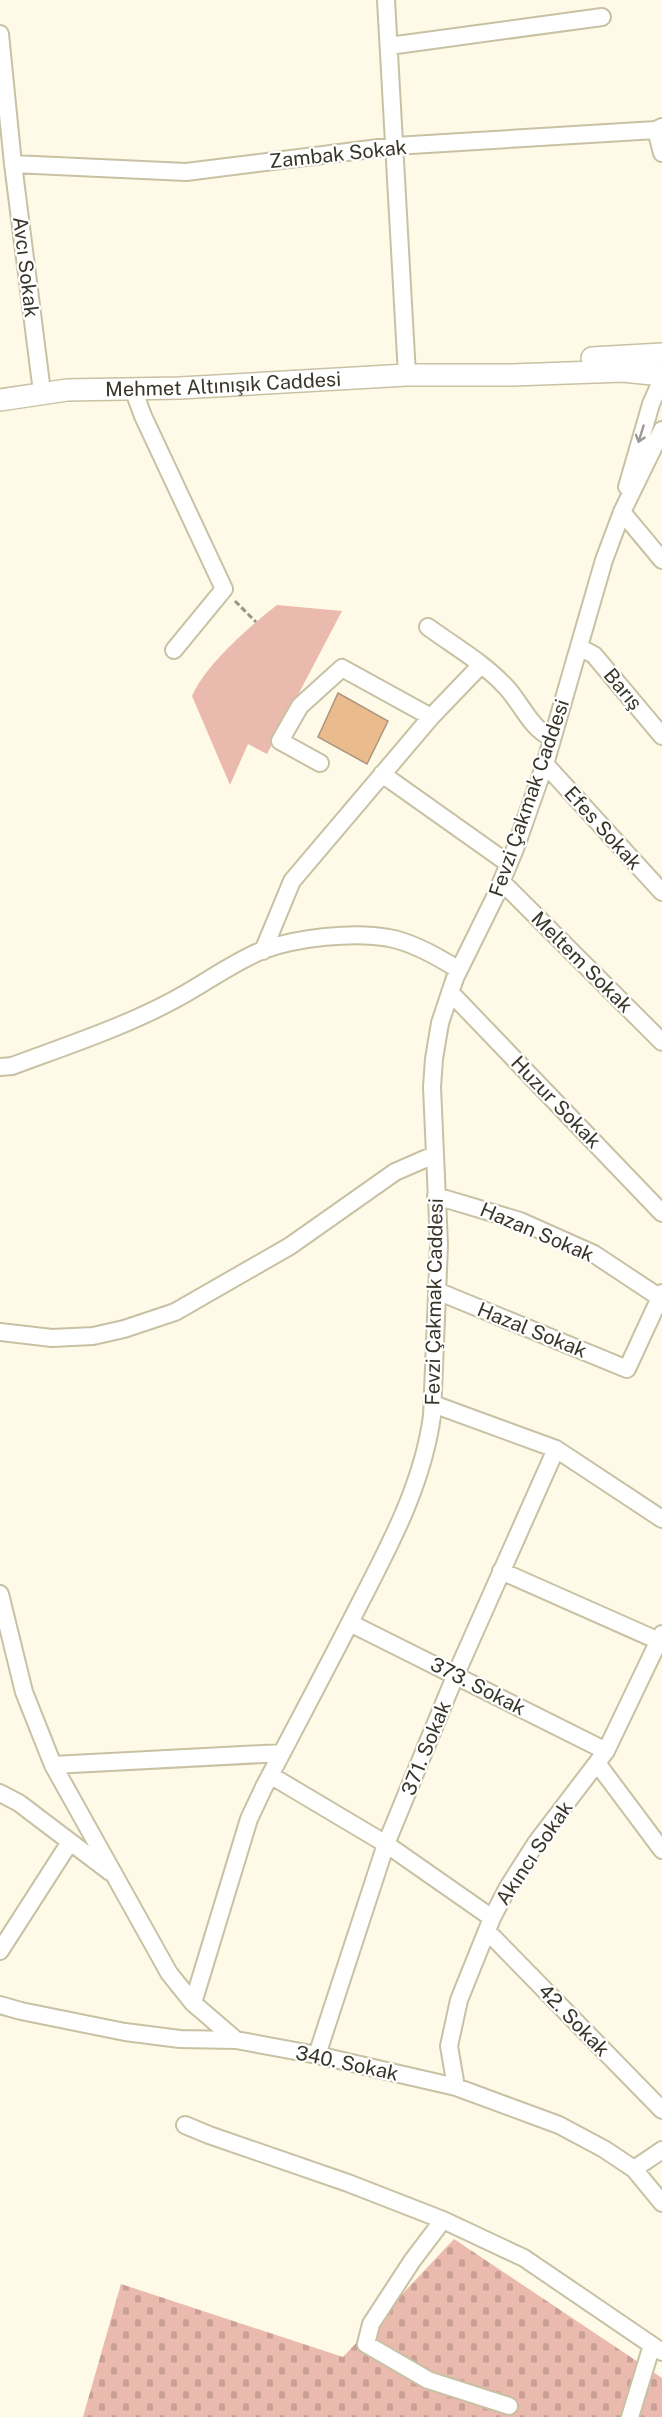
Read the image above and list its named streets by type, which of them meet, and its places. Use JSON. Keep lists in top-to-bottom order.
{
  "streets": {
    "main road": ["Mehmet Altınışık Caddesi"],
    "street": [
      "Zambak Sokak",
      "Avcı Sokak",
      "Barış",
      "Fevzi Çakmak Caddesi",
      "Efes Sokak",
      "Meltem Sokak",
      "Huzur Sokak",
      "Hazan Sokak",
      "Hazal Sokak",
      "373. Sokak",
      "371. Sokak",
      "Akıncı Sokak",
      "42. Sokak",
      "340. Sokak"
    ]
  },
  "crossings": [
    ["Zambak Sokak", "Avcı Sokak"],
    ["Avcı Sokak", "Mehmet Altınışık Caddesi"],
    ["Mehmet Altınışık Caddesi", "Fevzi Çakmak Caddesi"],
    ["Barış", "Fevzi Çakmak Caddesi"],
    ["Fevzi Çakmak Caddesi", "Efes Sokak"],
    ["Fevzi Çakmak Caddesi", "Meltem Sokak"],
    ["Fevzi Çakmak Caddesi", "Huzur Sokak"],
    ["Fevzi Çakmak Caddesi", "Hazan Sokak"],
    ["Fevzi Çakmak Caddesi", "Hazal Sokak"],
    ["Fevzi Çakmak Caddesi", "373. Sokak"],
    ["Fevzi Çakmak Caddesi", "42. Sokak"],
    ["Hazan Sokak", "Hazal Sokak"],
    ["373. Sokak", "371. Sokak"],
    ["373. Sokak", "Akıncı Sokak"],
    ["371. Sokak", "42. Sokak"],
    ["371. Sokak", "340. Sokak"],
    ["Akıncı Sokak", "42. Sokak"],
    ["Akıncı Sokak", "340. Sokak"]
  ]
}
